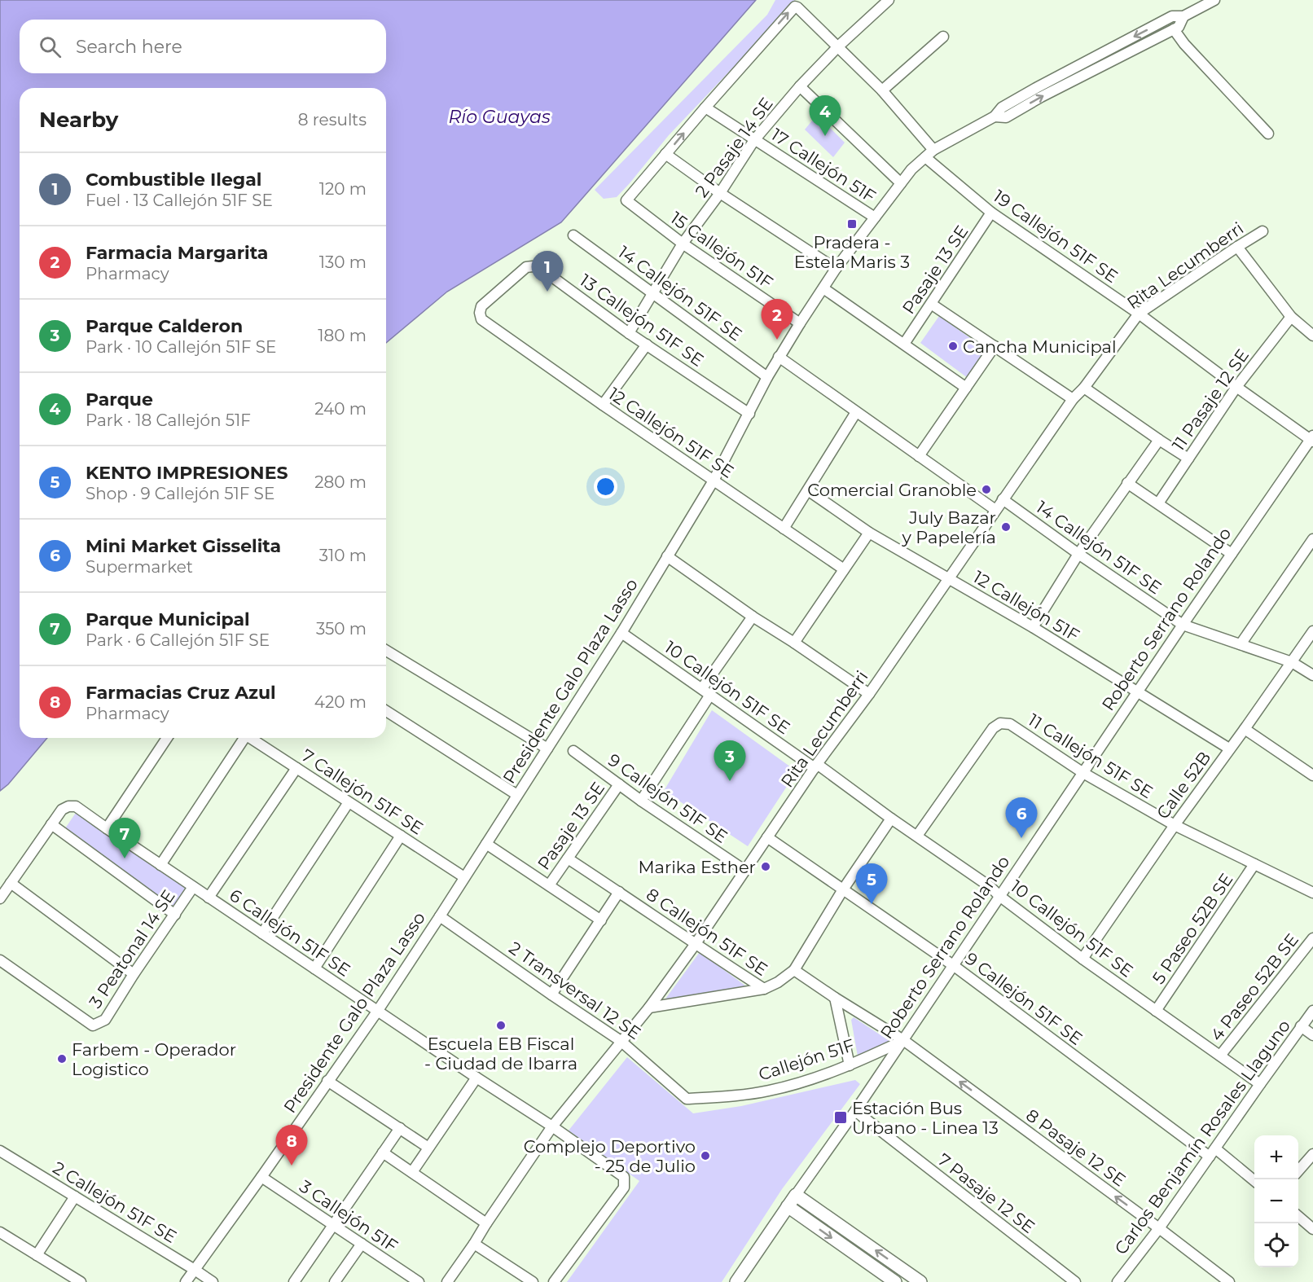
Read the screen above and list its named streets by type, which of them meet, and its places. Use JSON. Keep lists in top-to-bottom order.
{
  "streets": {
    "street": [
      "2 Pasaje 14 SE",
      "17 Callejón 51F",
      "19 Callejón 51F SE",
      "15 Callejón 51F",
      "Rita Lecumberri",
      "Pasaje 13 SE",
      "14 Callejón 51F SE",
      "13 Callejón 51F SE",
      "11 Pasaje 12 SE",
      "12 Callejón 51F SE",
      "12 Callejón 51F",
      "Roberto Serrano Rolando",
      "Presidente Galo Plaza Lasso",
      "10 Callejón 51F SE",
      "11 Callejón 51F SE",
      "Calle 52B",
      "7 Callejón 51F SE",
      "9 Callejón 51F SE",
      "5 Paseo 52B SE",
      "8 Callejón 51F SE",
      "6 Callejón 51F SE",
      "3 Peatonal 14 SE",
      "4 Paseo 52B SE",
      "2 Transversal 12 SE",
      "Callejón 51F",
      "Carlos Benjamín Rosales Llaguno",
      "8 Pasaje 12 SE",
      "7 Pasaje 12 SE",
      "2 Callejón 51F SE",
      "3 Callejón 51F"
    ]
  },
  "crossings": [
    ["2 Pasaje 14 SE", "17 Callejón 51F"],
    ["2 Pasaje 14 SE", "15 Callejón 51F"],
    ["2 Pasaje 14 SE", "14 Callejón 51F SE"],
    ["2 Pasaje 14 SE", "13 Callejón 51F SE"],
    ["17 Callejón 51F", "Presidente Galo Plaza Lasso"],
    ["19 Callejón 51F SE", "Rita Lecumberri"],
    ["19 Callejón 51F SE", "Pasaje 13 SE"],
    ["19 Callejón 51F SE", "11 Pasaje 12 SE"],
    ["19 Callejón 51F SE", "Roberto Serrano Rolando"],
    ["19 Callejón 51F SE", "Presidente Galo Plaza Lasso"],
    ["15 Callejón 51F", "Presidente Galo Plaza Lasso"],
    ["Rita Lecumberri", "14 Callejón 51F SE"],
    ["Rita Lecumberri", "12 Callejón 51F"],
    ["Rita Lecumberri", "10 Callejón 51F SE"],
    ["Rita Lecumberri", "9 Callejón 51F SE"],
    ["Rita Lecumberri", "8 Callejón 51F SE"],
    ["Rita Lecumberri", "6 Callejón 51F SE"],
    ["Rita Lecumberri", "2 Transversal 12 SE"],
    ["Pasaje 13 SE", "9 Callejón 51F SE"],
    ["Pasaje 13 SE", "8 Callejón 51F SE"],
    ["14 Callejón 51F SE", "11 Pasaje 12 SE"],
    ["14 Callejón 51F SE", "Roberto Serrano Rolando"],
    ["14 Callejón 51F SE", "Presidente Galo Plaza Lasso"],
    ["14 Callejón 51F SE", "Calle 52B"],
    ["13 Callejón 51F SE", "12 Callejón 51F SE"],
    ["13 Callejón 51F SE", "Presidente Galo Plaza Lasso"],
    ["11 Pasaje 12 SE", "12 Callejón 51F"],
    ["12 Callejón 51F SE", "Presidente Galo Plaza Lasso"],
    ["12 Callejón 51F", "Roberto Serrano Rolando"],
    ["12 Callejón 51F", "Calle 52B"],
    ["Roberto Serrano Rolando", "10 Callejón 51F SE"],
    ["Roberto Serrano Rolando", "11 Callejón 51F SE"],
    ["Roberto Serrano Rolando", "9 Callejón 51F SE"],
    ["Roberto Serrano Rolando", "8 Callejón 51F SE"],
    ["Roberto Serrano Rolando", "Callejón 51F"],
    ["Roberto Serrano Rolando", "8 Pasaje 12 SE"],
    ["Roberto Serrano Rolando", "7 Pasaje 12 SE"],
    ["Presidente Galo Plaza Lasso", "10 Callejón 51F SE"],
    ["Presidente Galo Plaza Lasso", "7 Callejón 51F SE"],
    ["Presidente Galo Plaza Lasso", "6 Callejón 51F SE"],
    ["Presidente Galo Plaza Lasso", "2 Transversal 12 SE"],
    ["Presidente Galo Plaza Lasso", "2 Callejón 51F SE"],
    ["Presidente Galo Plaza Lasso", "3 Callejón 51F"],
    ["10 Callejón 51F SE", "11 Callejón 51F SE"],
    ["10 Callejón 51F SE", "Calle 52B"],
    ["10 Callejón 51F SE", "5 Paseo 52B SE"],
    ["10 Callejón 51F SE", "4 Paseo 52B SE"],
    ["10 Callejón 51F SE", "Carlos Benjamín Rosales Llaguno"],
    ["11 Callejón 51F SE", "Calle 52B"],
    ["11 Callejón 51F SE", "5 Paseo 52B SE"],
    ["9 Callejón 51F SE", "Carlos Benjamín Rosales Llaguno"],
    ["8 Callejón 51F SE", "Callejón 51F"],
    ["8 Callejón 51F SE", "8 Pasaje 12 SE"],
    ["6 Callejón 51F SE", "3 Peatonal 14 SE"],
    ["2 Transversal 12 SE", "Callejón 51F"],
    ["Callejón 51F", "8 Pasaje 12 SE"],
    ["Carlos Benjamín Rosales Llaguno", "8 Pasaje 12 SE"]
  ],
  "one_way": ["8 Pasaje 12 SE"],
  "water": ["Río Guayas"],
  "places": {
    "transit": ["Pradera - Estela Maris 3", "Estación Bus Urbano - Linea 13"],
    "other": [
      "Cancha Municipal",
      "Comercial Granoble",
      "July Bazar y Papelería",
      "Marika Esther",
      "Escuela EB Fiscal - Ciudad de Ibarra",
      "Farbem - Operador Logistico",
      "Complejo Deportivo - 25 de Julio"
    ]
  },
  "page": {
    "search": "Search here",
    "heading": ["Nearby", "8 results"],
    "pins": [
      "4",
      "1",
      "2",
      "3",
      "6",
      "7",
      "5",
      "8"
    ],
    "list": [
      {
        "mark": "1",
        "name": "Combustible Ilegal",
        "note": "Fuel · 13 Callejón 51F SE",
        "value": "120 m"
      },
      {
        "mark": "2",
        "name": "Farmacia Margarita",
        "note": "Pharmacy",
        "value": "130 m"
      },
      {
        "mark": "3",
        "name": "Parque Calderon",
        "note": "Park · 10 Callejón 51F SE",
        "value": "180 m"
      },
      {
        "mark": "4",
        "name": "Parque",
        "note": "Park · 18 Callejón 51F",
        "value": "240 m"
      },
      {
        "mark": "5",
        "name": "KENTO IMPRESIONES",
        "note": "Shop · 9 Callejón 51F SE",
        "value": "280 m"
      },
      {
        "mark": "6",
        "name": "Mini Market Gisselita",
        "note": "Supermarket",
        "value": "310 m"
      },
      {
        "mark": "7",
        "name": "Parque Municipal",
        "note": "Park · 6 Callejón 51F SE",
        "value": "350 m"
      },
      {
        "mark": "8",
        "name": "Farmacias Cruz Azul",
        "note": "Pharmacy",
        "value": "420 m"
      }
    ],
    "map_buttons": ["+", "−"]
  }
}
